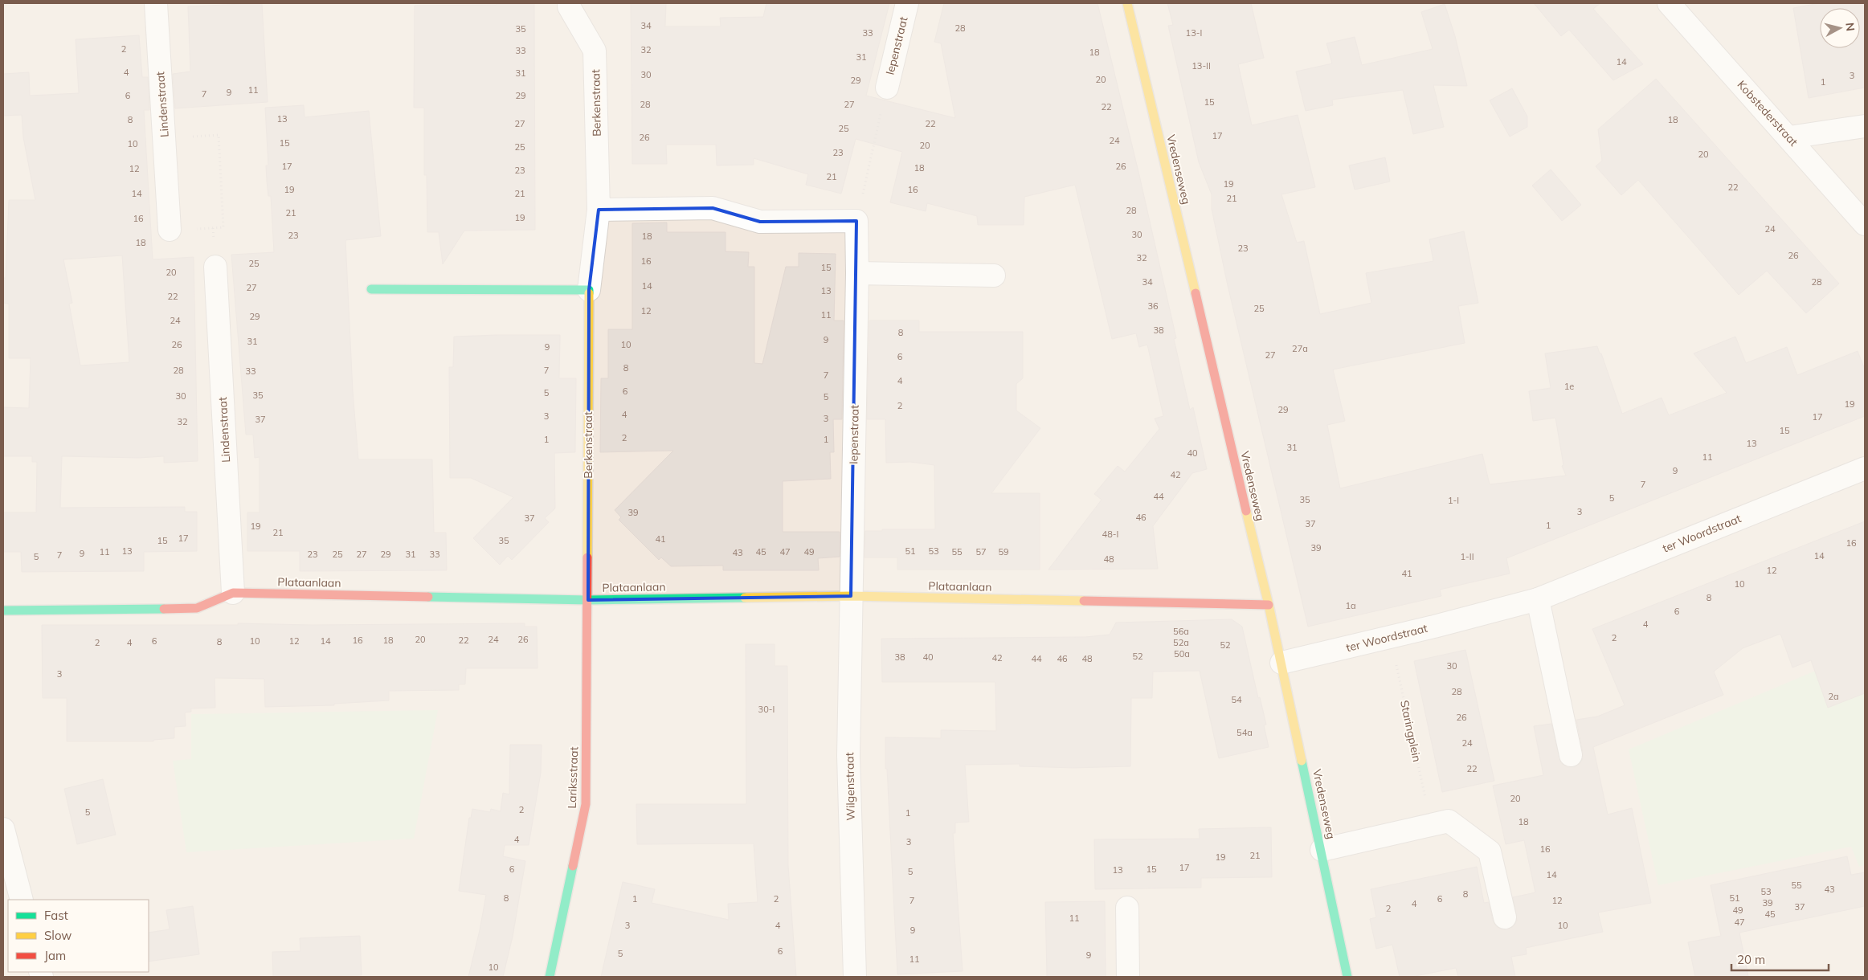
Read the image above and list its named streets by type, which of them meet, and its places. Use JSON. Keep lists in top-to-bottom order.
{
  "streets": {
    "street": [
      "Iepenstraat",
      "Berkenstraat",
      "Lindenstraat",
      "Kobstederstraat",
      "Vredenseweg",
      "ter Woordstraat",
      "Plataanlaan",
      "Lariksstraat",
      "Wilgenstraat"
    ],
    "path": ["Staringplein"]
  },
  "crossings": [
    ["Iepenstraat", "Plataanlaan"],
    ["Iepenstraat", "Wilgenstraat"],
    ["Berkenstraat", "Plataanlaan"],
    ["Berkenstraat", "Lariksstraat"],
    ["Lindenstraat", "Plataanlaan"],
    ["Vredenseweg", "ter Woordstraat"],
    ["Vredenseweg", "Plataanlaan"],
    ["ter Woordstraat", "Staringplein"],
    ["Plataanlaan", "Lariksstraat"],
    ["Plataanlaan", "Wilgenstraat"]
  ],
  "house_numbers": [
    "34",
    "28",
    "35",
    "33",
    "13-I",
    "2",
    "32",
    "33",
    "18",
    "31",
    "14",
    "13-II",
    "4",
    "31",
    "30",
    "3",
    "20",
    "29",
    "1",
    "11",
    "9",
    "7",
    "6",
    "29",
    "15",
    "28",
    "27",
    "22",
    "13",
    "8",
    "18",
    "27",
    "22",
    "25",
    "17",
    "26",
    "24",
    "15",
    "10",
    "20",
    "25",
    "23",
    "20",
    "17",
    "26",
    "18",
    "12",
    "23",
    "21",
    "19",
    "22",
    "19",
    "16",
    "14",
    "21",
    "21",
    "28",
    "21",
    "19",
    "16",
    "24",
    "30",
    "23",
    "18",
    "18",
    "23",
    "26",
    "32",
    "16",
    "25",
    "15",
    "20",
    "34",
    "28",
    "14",
    "27",
    "13",
    "22",
    "36",
    "25",
    "12",
    "11",
    "29",
    "24",
    "38",
    "8",
    "9",
    "31",
    "26",
    "10",
    "9",
    "27a",
    "27",
    "6",
    "8",
    "28",
    "7",
    "33",
    "7",
    "4",
    "1e",
    "6",
    "5",
    "35",
    "30",
    "5",
    "19",
    "2",
    "29",
    "4",
    "3",
    "17",
    "3",
    "37",
    "32",
    "15",
    "2",
    "1",
    "1",
    "13",
    "31",
    "40",
    "11",
    "9",
    "42",
    "7",
    "44",
    "5",
    "35",
    "1-I",
    "3",
    "39",
    "46",
    "37",
    "37",
    "1",
    "19",
    "21",
    "48-I",
    "17",
    "41",
    "15",
    "35",
    "16",
    "39",
    "13",
    "51",
    "53",
    "11",
    "45",
    "47",
    "49",
    "55",
    "57",
    "59",
    "43",
    "9",
    "23",
    "25",
    "27",
    "29",
    "31",
    "33",
    "7",
    "14",
    "5",
    "1-II",
    "48",
    "12",
    "41",
    "10",
    "8",
    "1a",
    "6",
    "4",
    "56a",
    "2",
    "20",
    "24",
    "26",
    "16",
    "18",
    "22",
    "6",
    "10",
    "12",
    "14",
    "8",
    "2",
    "4",
    "52a",
    "52",
    "50a",
    "52",
    "38",
    "40",
    "42",
    "44",
    "46",
    "48",
    "30",
    "3",
    "28",
    "2a",
    "54",
    "30-I",
    "26",
    "54a",
    "24",
    "22",
    "20",
    "2",
    "5",
    "1",
    "18",
    "4",
    "3",
    "16",
    "21",
    "19",
    "17",
    "6",
    "15",
    "13",
    "5",
    "14",
    "55",
    "43",
    "53",
    "8",
    "8",
    "51",
    "1",
    "2",
    "6",
    "7",
    "12",
    "39",
    "4",
    "37",
    "2",
    "49",
    "45",
    "11",
    "47",
    "3",
    "4",
    "10",
    "9",
    "6",
    "5",
    "9",
    "11",
    "10"
  ],
  "legend": ["Fast", "Slow", "Jam"],
  "scale_bar": "20 m",
  "north": "right"
}
